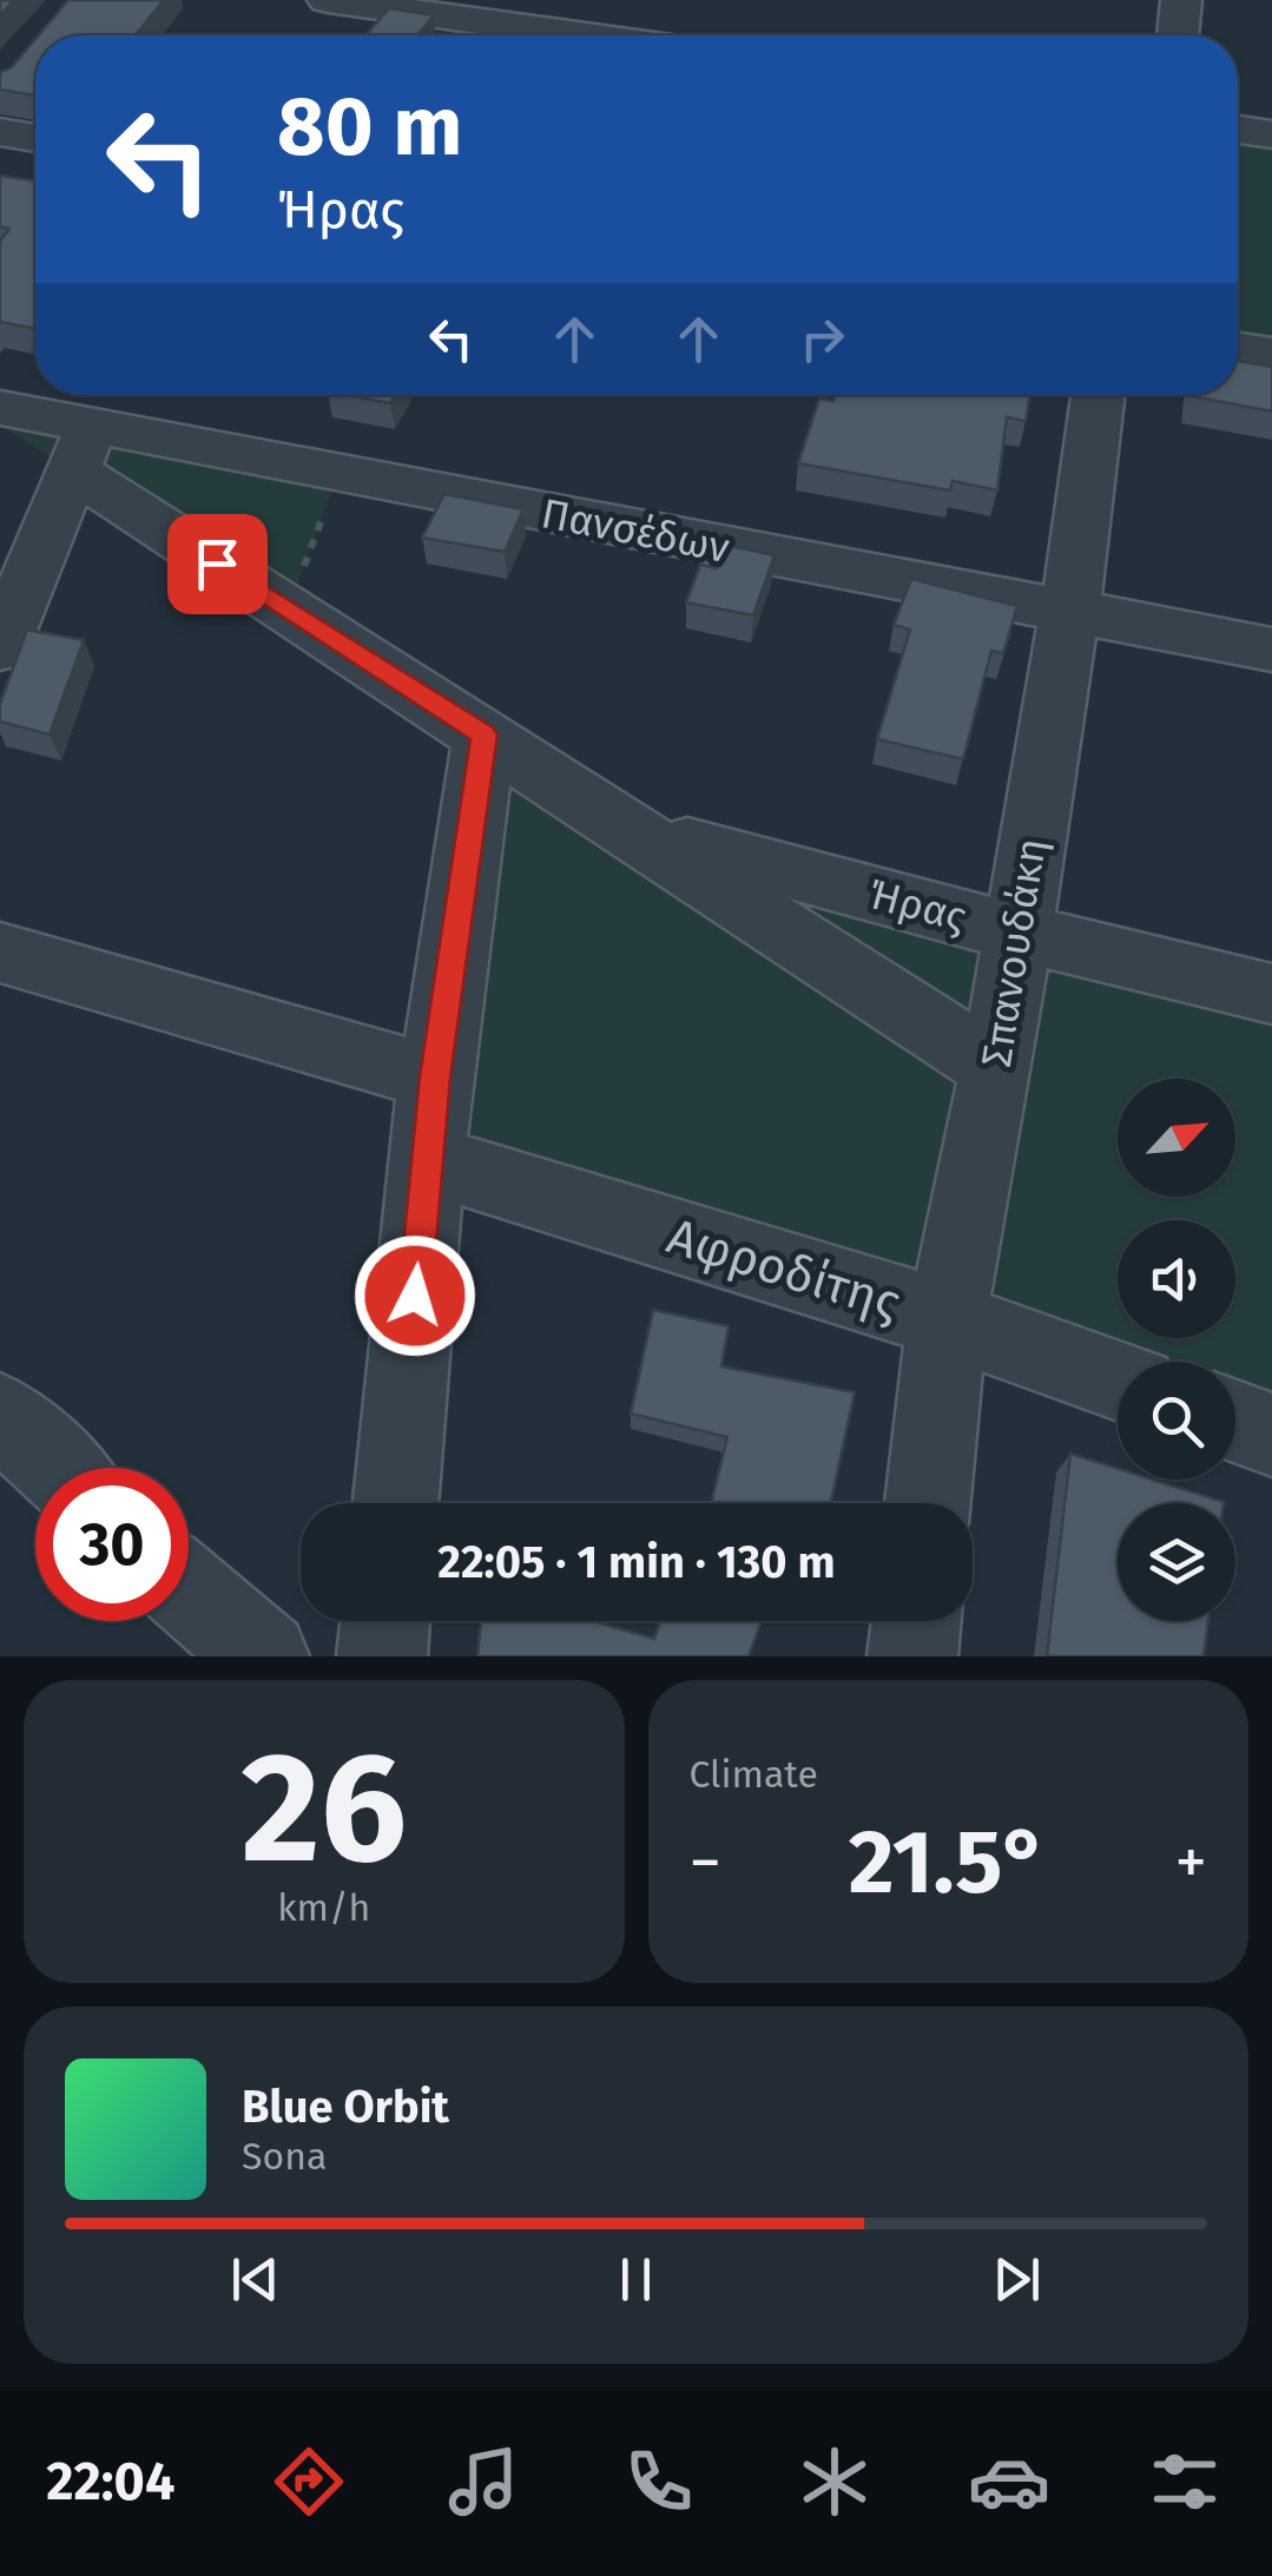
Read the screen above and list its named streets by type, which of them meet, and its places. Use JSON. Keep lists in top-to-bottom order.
{
  "streets": {
    "street": [
      "Πανσέδων",
      "Ήρας",
      "Σπανουδάκη",
      "Αφροδίτης"
    ]
  },
  "crossings": [
    ["Πανσέδων", "Ήρας"],
    ["Πανσέδων", "Σπανουδάκη"],
    ["Ήρας", "Σπανουδάκη"],
    ["Σπανουδάκη", "Αφροδίτης"]
  ],
  "north": "top right",
  "page": {
    "turn": ["80 m", "Ήρας"],
    "limit": "30",
    "trip": "22:05 · 1 min · 130 m",
    "tile": [
      ["26", "km/h"],
      "Climate"
    ],
    "heat": ["−", "21.5°", "+"],
    "song": ["Blue Orbit", "Sona"],
    "tabs": "22:04"
  }
}
